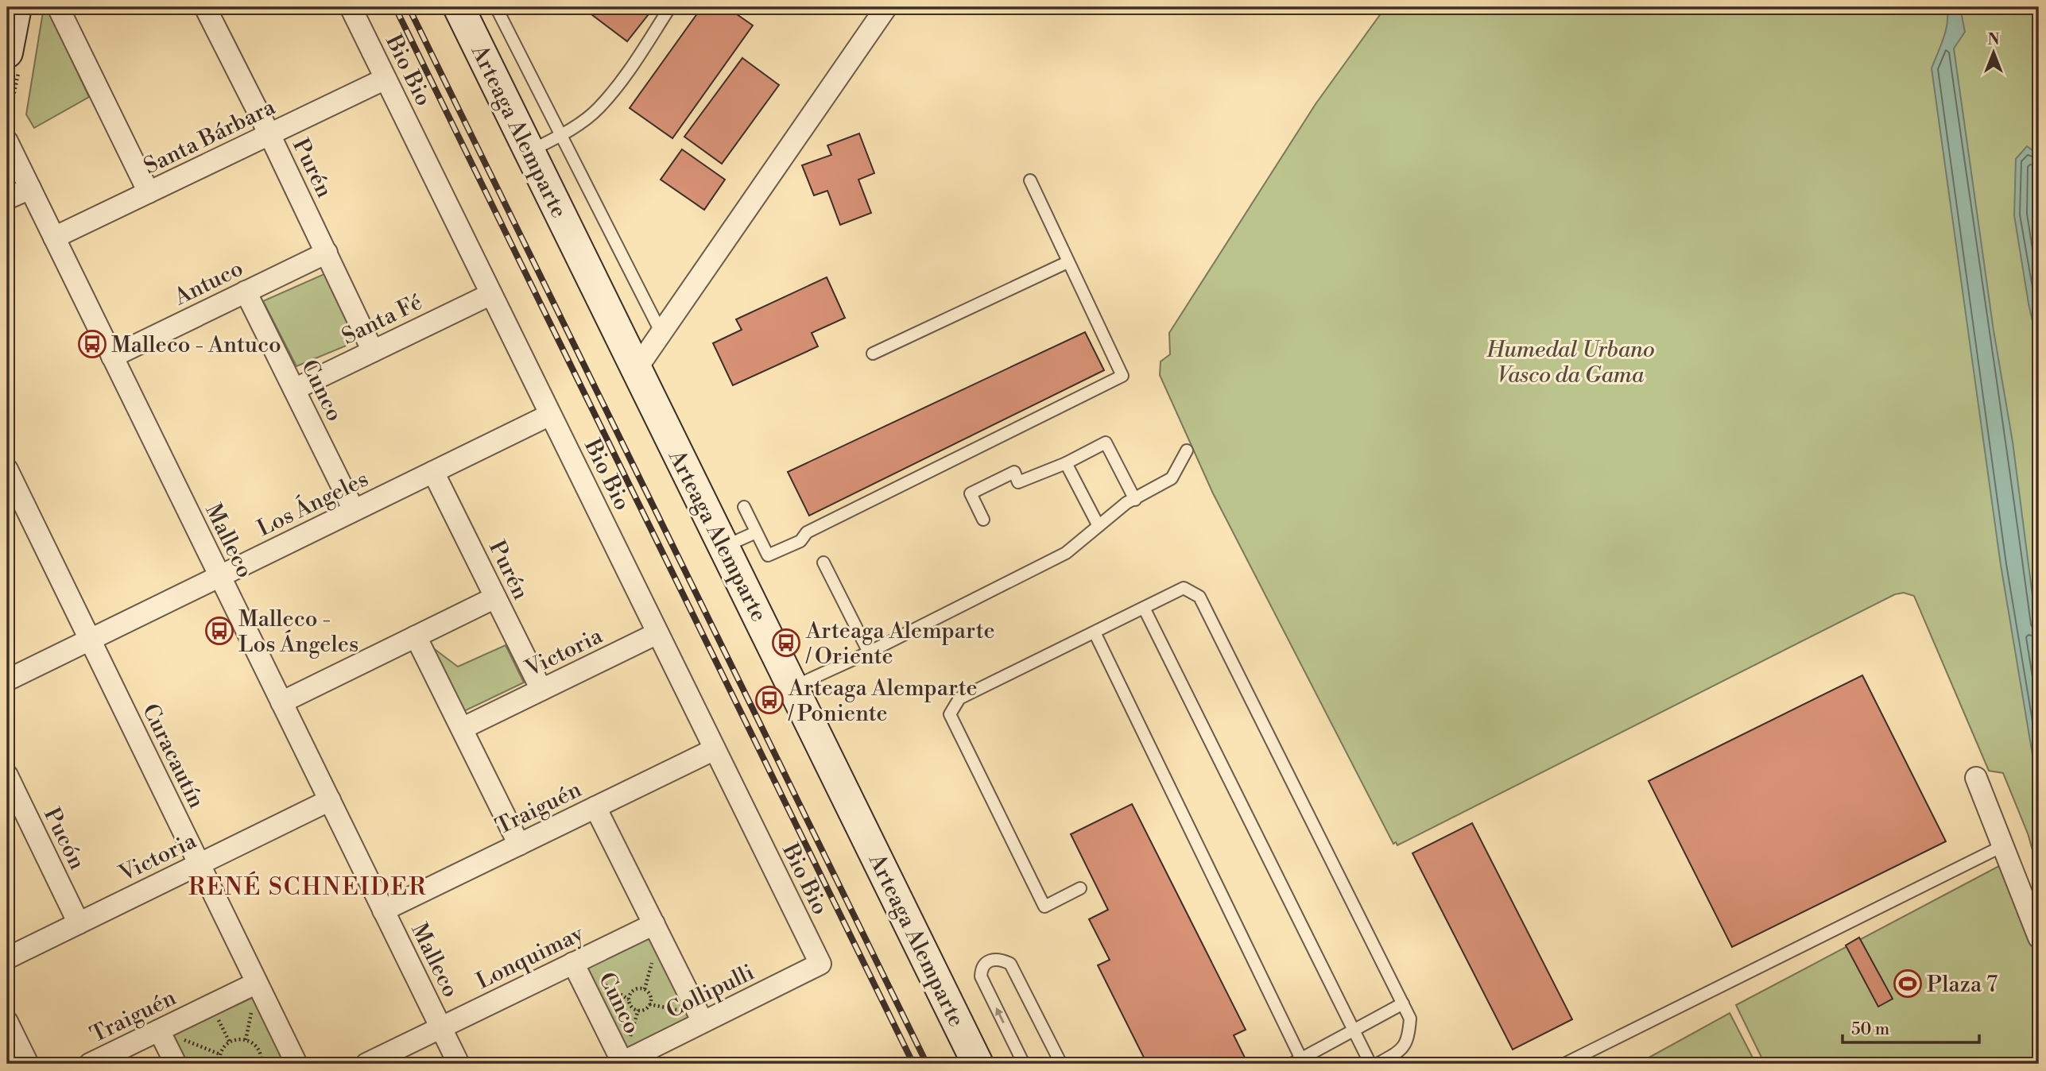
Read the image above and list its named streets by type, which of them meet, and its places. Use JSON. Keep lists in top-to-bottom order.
{
  "streets": {
    "main road": ["Arteaga Alemparte"],
    "street": [
      "Bio Bio",
      "Santa Bárbara",
      "Purén",
      "Antuco",
      "Santa Fé",
      "Cunco",
      "Los Ángeles",
      "Malleco",
      "Victoria",
      "Curacautín",
      "Traiguén",
      "Pucón",
      "Lonquimay",
      "Collipulli"
    ]
  },
  "crossings": [
    ["Bio Bio", "Santa Bárbara"],
    ["Bio Bio", "Santa Fé"],
    ["Bio Bio", "Los Ángeles"],
    ["Bio Bio", "Victoria"],
    ["Bio Bio", "Traiguén"],
    ["Bio Bio", "Collipulli"],
    ["Santa Bárbara", "Purén"],
    ["Santa Bárbara", "Malleco"],
    ["Purén", "Antuco"],
    ["Purén", "Santa Fé"],
    ["Purén", "Los Ángeles"],
    ["Purén", "Victoria"],
    ["Antuco", "Cunco"],
    ["Antuco", "Malleco"],
    ["Santa Fé", "Cunco"],
    ["Cunco", "Los Ángeles"],
    ["Cunco", "Lonquimay"],
    ["Cunco", "Collipulli"],
    ["Los Ángeles", "Malleco"],
    ["Los Ángeles", "Curacautín"],
    ["Malleco", "Victoria"],
    ["Malleco", "Traiguén"],
    ["Malleco", "Lonquimay"],
    ["Victoria", "Curacautín"],
    ["Victoria", "Pucón"],
    ["Curacautín", "Traiguén"]
  ],
  "districts": ["RENÉ SCHNEIDER"],
  "parks": ["Humedal Urbano Vasco da Gama"],
  "places": {
    "bus stop": [
      "Malleco - Antuco",
      "Malleco - Los Ángeles",
      "Arteaga Alemparte / Oriente",
      "Arteaga Alemparte / Poniente"
    ],
    "sports": ["Plaza 7"]
  },
  "scale_bar": "50 m",
  "north": "top"
}
